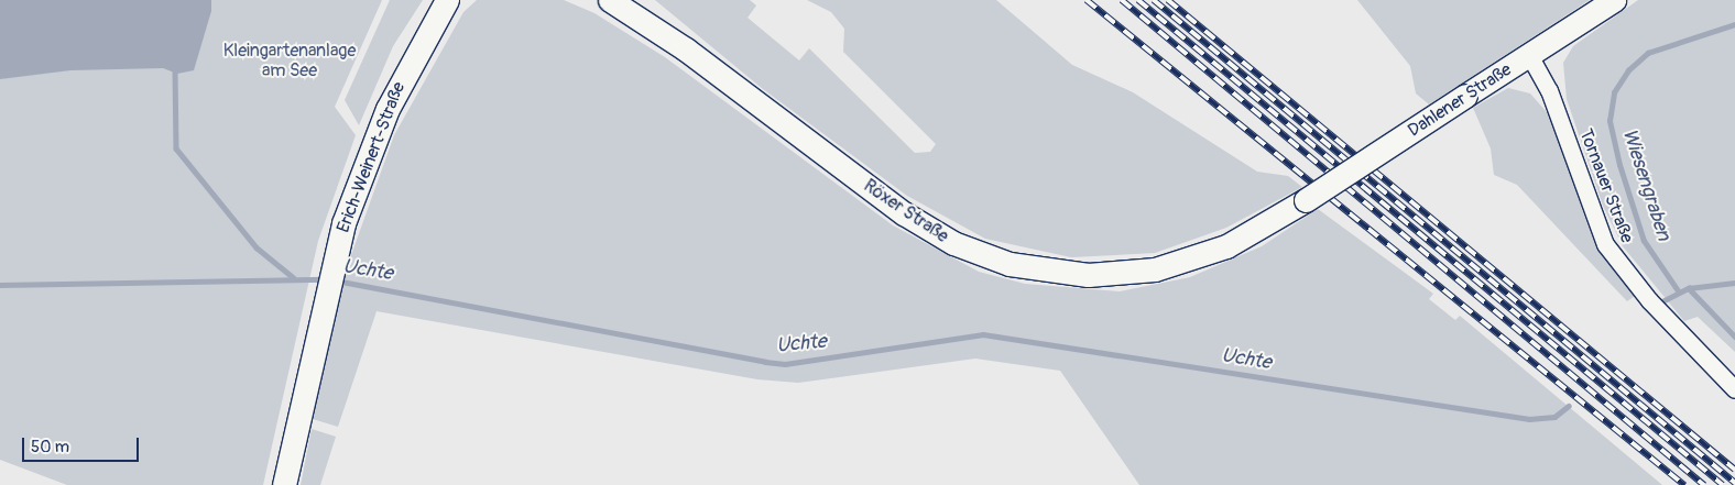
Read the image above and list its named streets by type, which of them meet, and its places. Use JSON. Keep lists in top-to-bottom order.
{
  "streets": {
    "street": [
      "Dahlener Straße",
      "Erich-Weinert-Straße",
      "Tornauer Straße",
      "Röxer Straße"
    ]
  },
  "crossings": [
    ["Dahlener Straße", "Tornauer Straße"],
    ["Dahlener Straße", "Röxer Straße"]
  ],
  "water": ["Wiesengraben", "Uchte"],
  "parks": ["Kleingartenanlage am See"],
  "scale_bar": "50 m"
}
